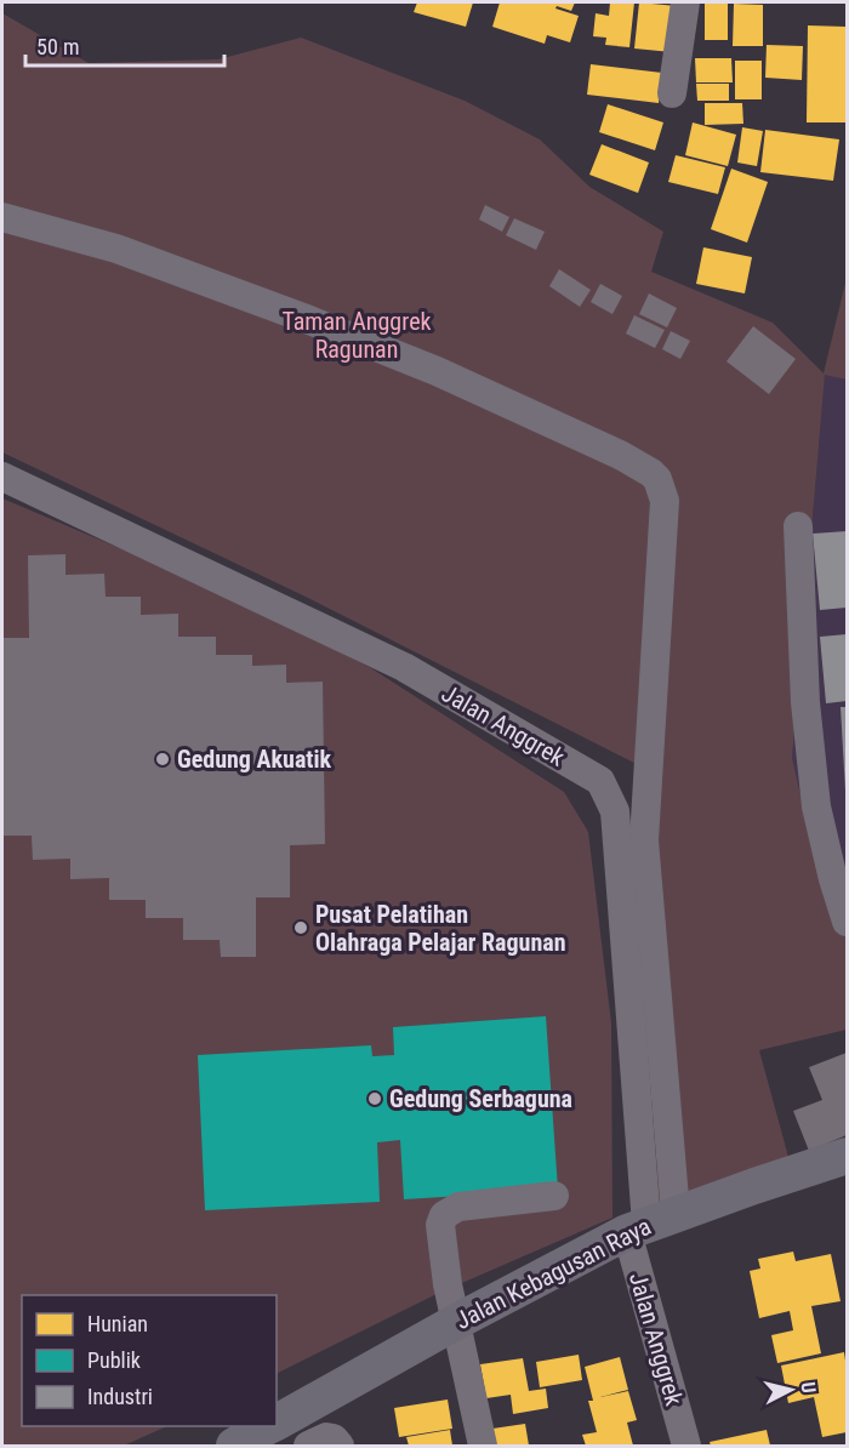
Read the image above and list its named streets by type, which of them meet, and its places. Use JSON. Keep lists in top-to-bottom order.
{
  "streets": {
    "main road": ["Jalan Kebagusan Raya"],
    "street": ["Jalan Anggrek"]
  },
  "crossings": [
    ["Jalan Anggrek", "Jalan Kebagusan Raya"]
  ],
  "parks": ["Taman Anggrek Ragunan"],
  "places": ["Gedung Akuatik", "Pusat Pelatihan Olahraga Pelajar Ragunan", "Gedung Serbaguna"],
  "legend": ["Hunian", "Publik", "Industri"],
  "scale_bar": "50 m",
  "north": "right"
}
